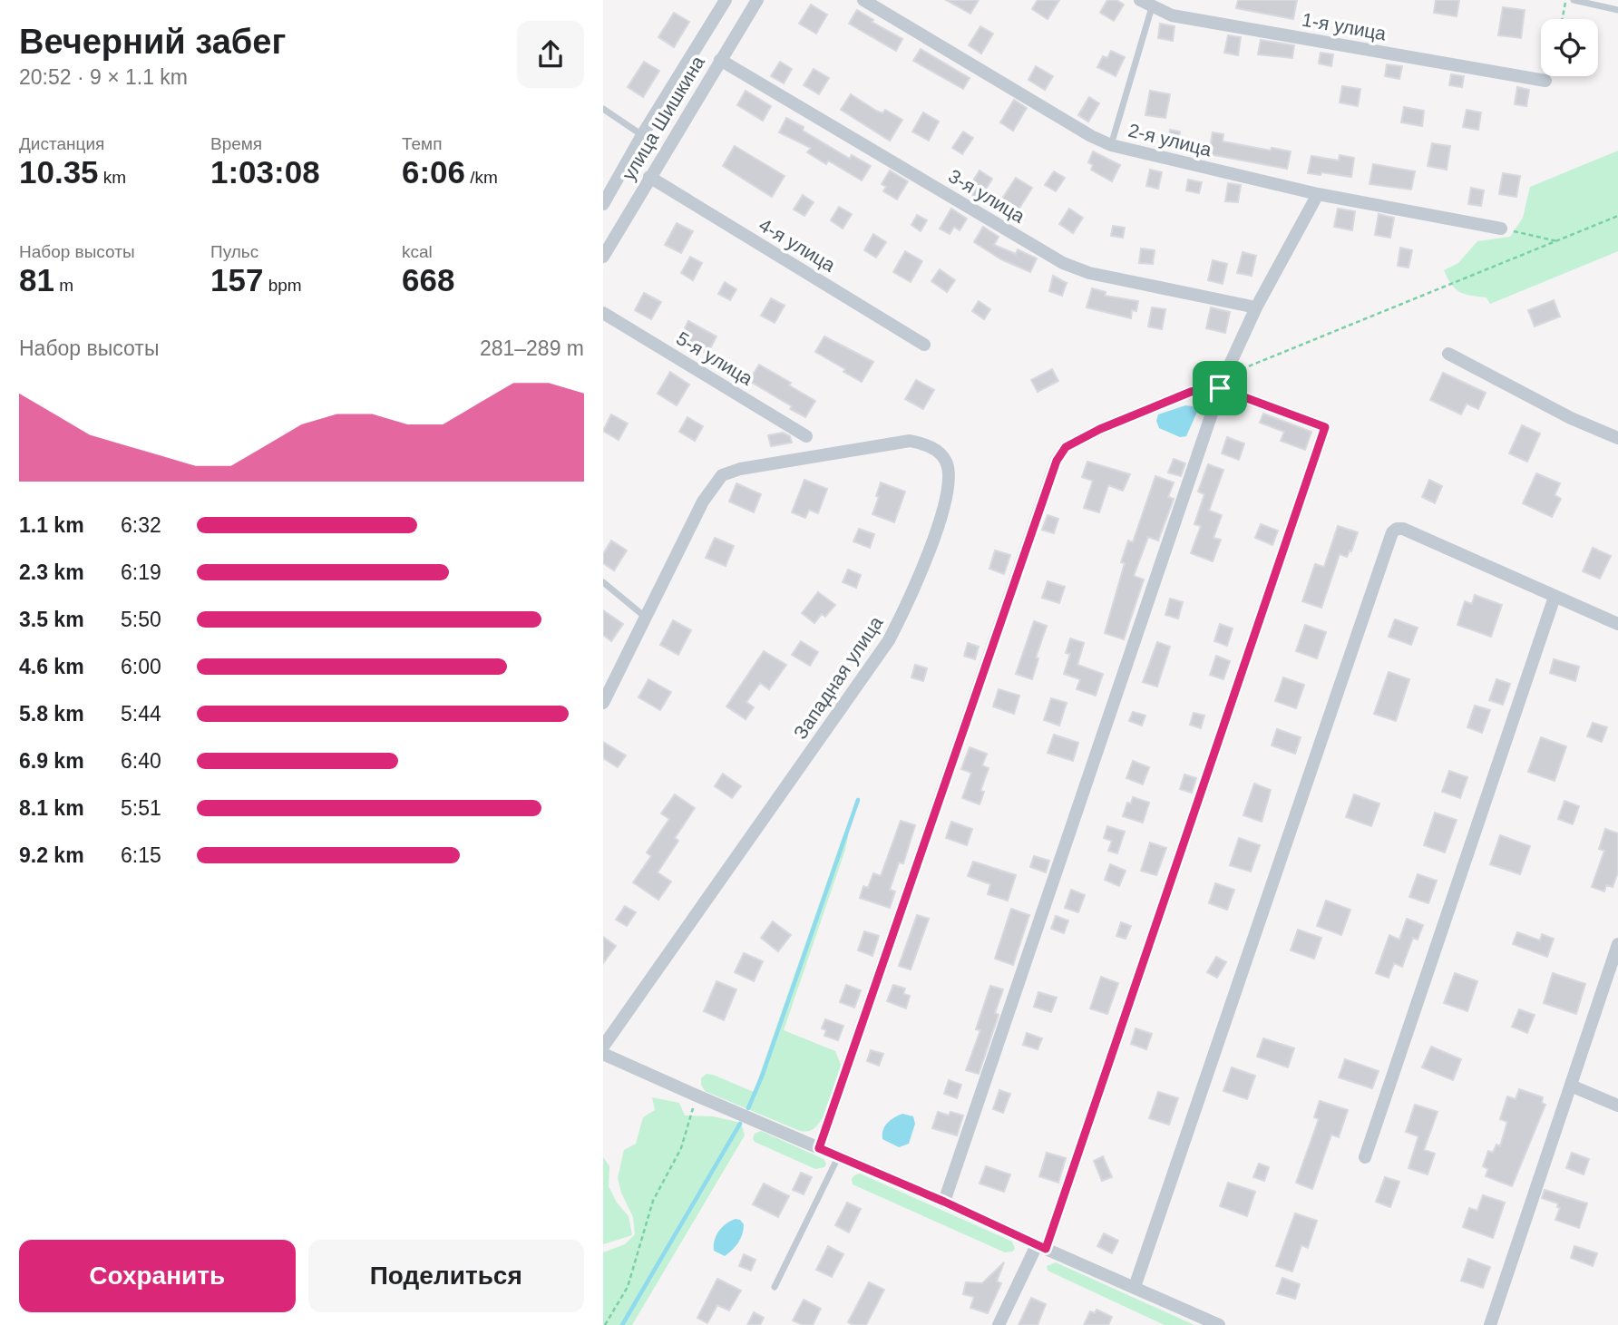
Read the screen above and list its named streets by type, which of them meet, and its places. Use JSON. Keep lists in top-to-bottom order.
{
  "streets": {
    "street": [
      "1-я улица",
      "улица Шишкина",
      "2-я улица",
      "3-я улица",
      "4-я улица",
      "5-я улица",
      "Западная улица"
    ]
  },
  "crossings": [
    ["улица Шишкина", "3-я улица"],
    ["улица Шишкина", "4-я улица"]
  ],
  "page": {
    "heading": ["Вечерний забег", "20:52 · 9 × 1.1 km"],
    "stats": [
      ["Дистанция", "10.35 km"],
      ["Время", "1:03:08"],
      ["Темп", "6:06 /km"],
      ["Набор высоты", "81 m"],
      ["Пульс", "157 bpm"],
      ["kcal", "668"]
    ],
    "chart": ["Набор высоты", "281–289 m"],
    "list": [
      {
        "name": "1.1 km",
        "note": "6:32"
      },
      {
        "name": "2.3 km",
        "note": "6:19"
      },
      {
        "name": "3.5 km",
        "note": "5:50"
      },
      {
        "name": "4.6 km",
        "note": "6:00"
      },
      {
        "name": "5.8 km",
        "note": "5:44"
      },
      {
        "name": "6.9 km",
        "note": "6:40"
      },
      {
        "name": "8.1 km",
        "note": "5:51"
      },
      {
        "name": "9.2 km",
        "note": "6:15"
      }
    ],
    "buttons": ["Сохранить", "Поделиться"]
  }
}
